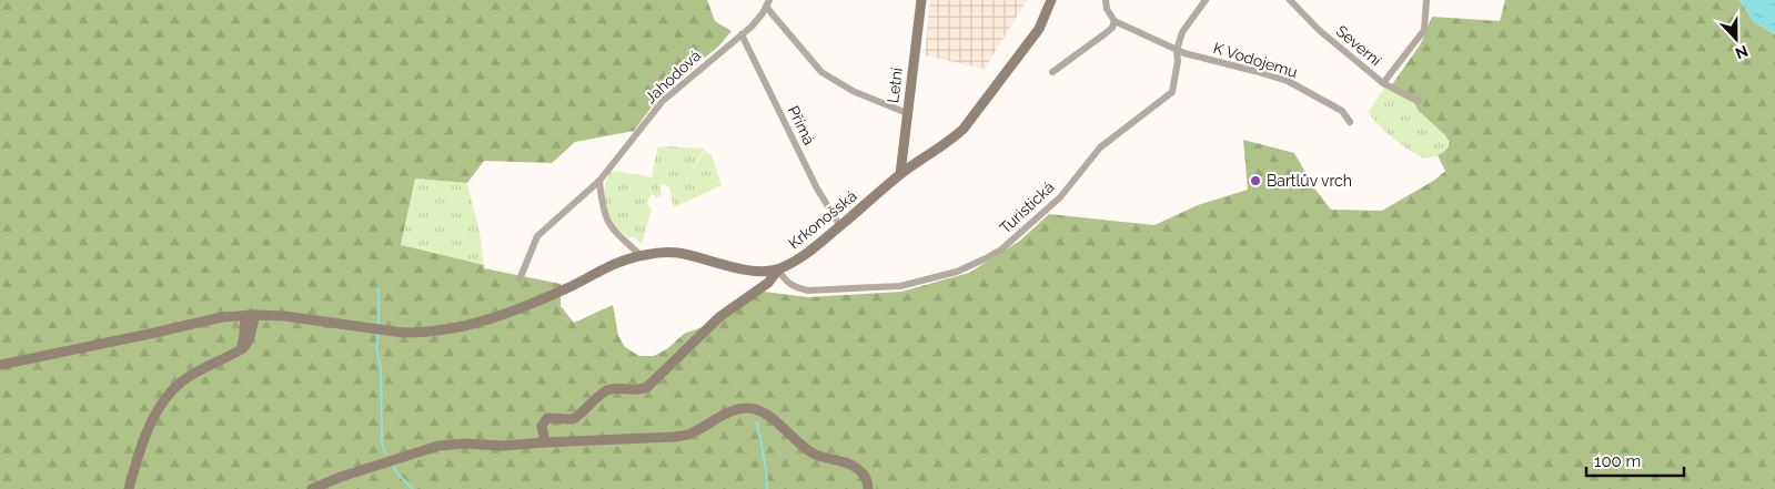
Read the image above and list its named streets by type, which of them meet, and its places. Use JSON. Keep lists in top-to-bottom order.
{
  "streets": {
    "street": [
      "Severní",
      "K Vodojemu",
      "Jahodová",
      "Letní",
      "Přímá",
      "Turistická",
      "Krkonošská"
    ]
  },
  "crossings": [
    ["K Vodojemu", "Turistická"],
    ["Jahodová", "Přímá"],
    ["Letní", "Krkonošská"],
    ["Přímá", "Krkonošská"],
    ["Turistická", "Krkonošská"]
  ],
  "places": ["Bartlův vrch"],
  "scale_bar": "100 m",
  "north": "bottom"
}
